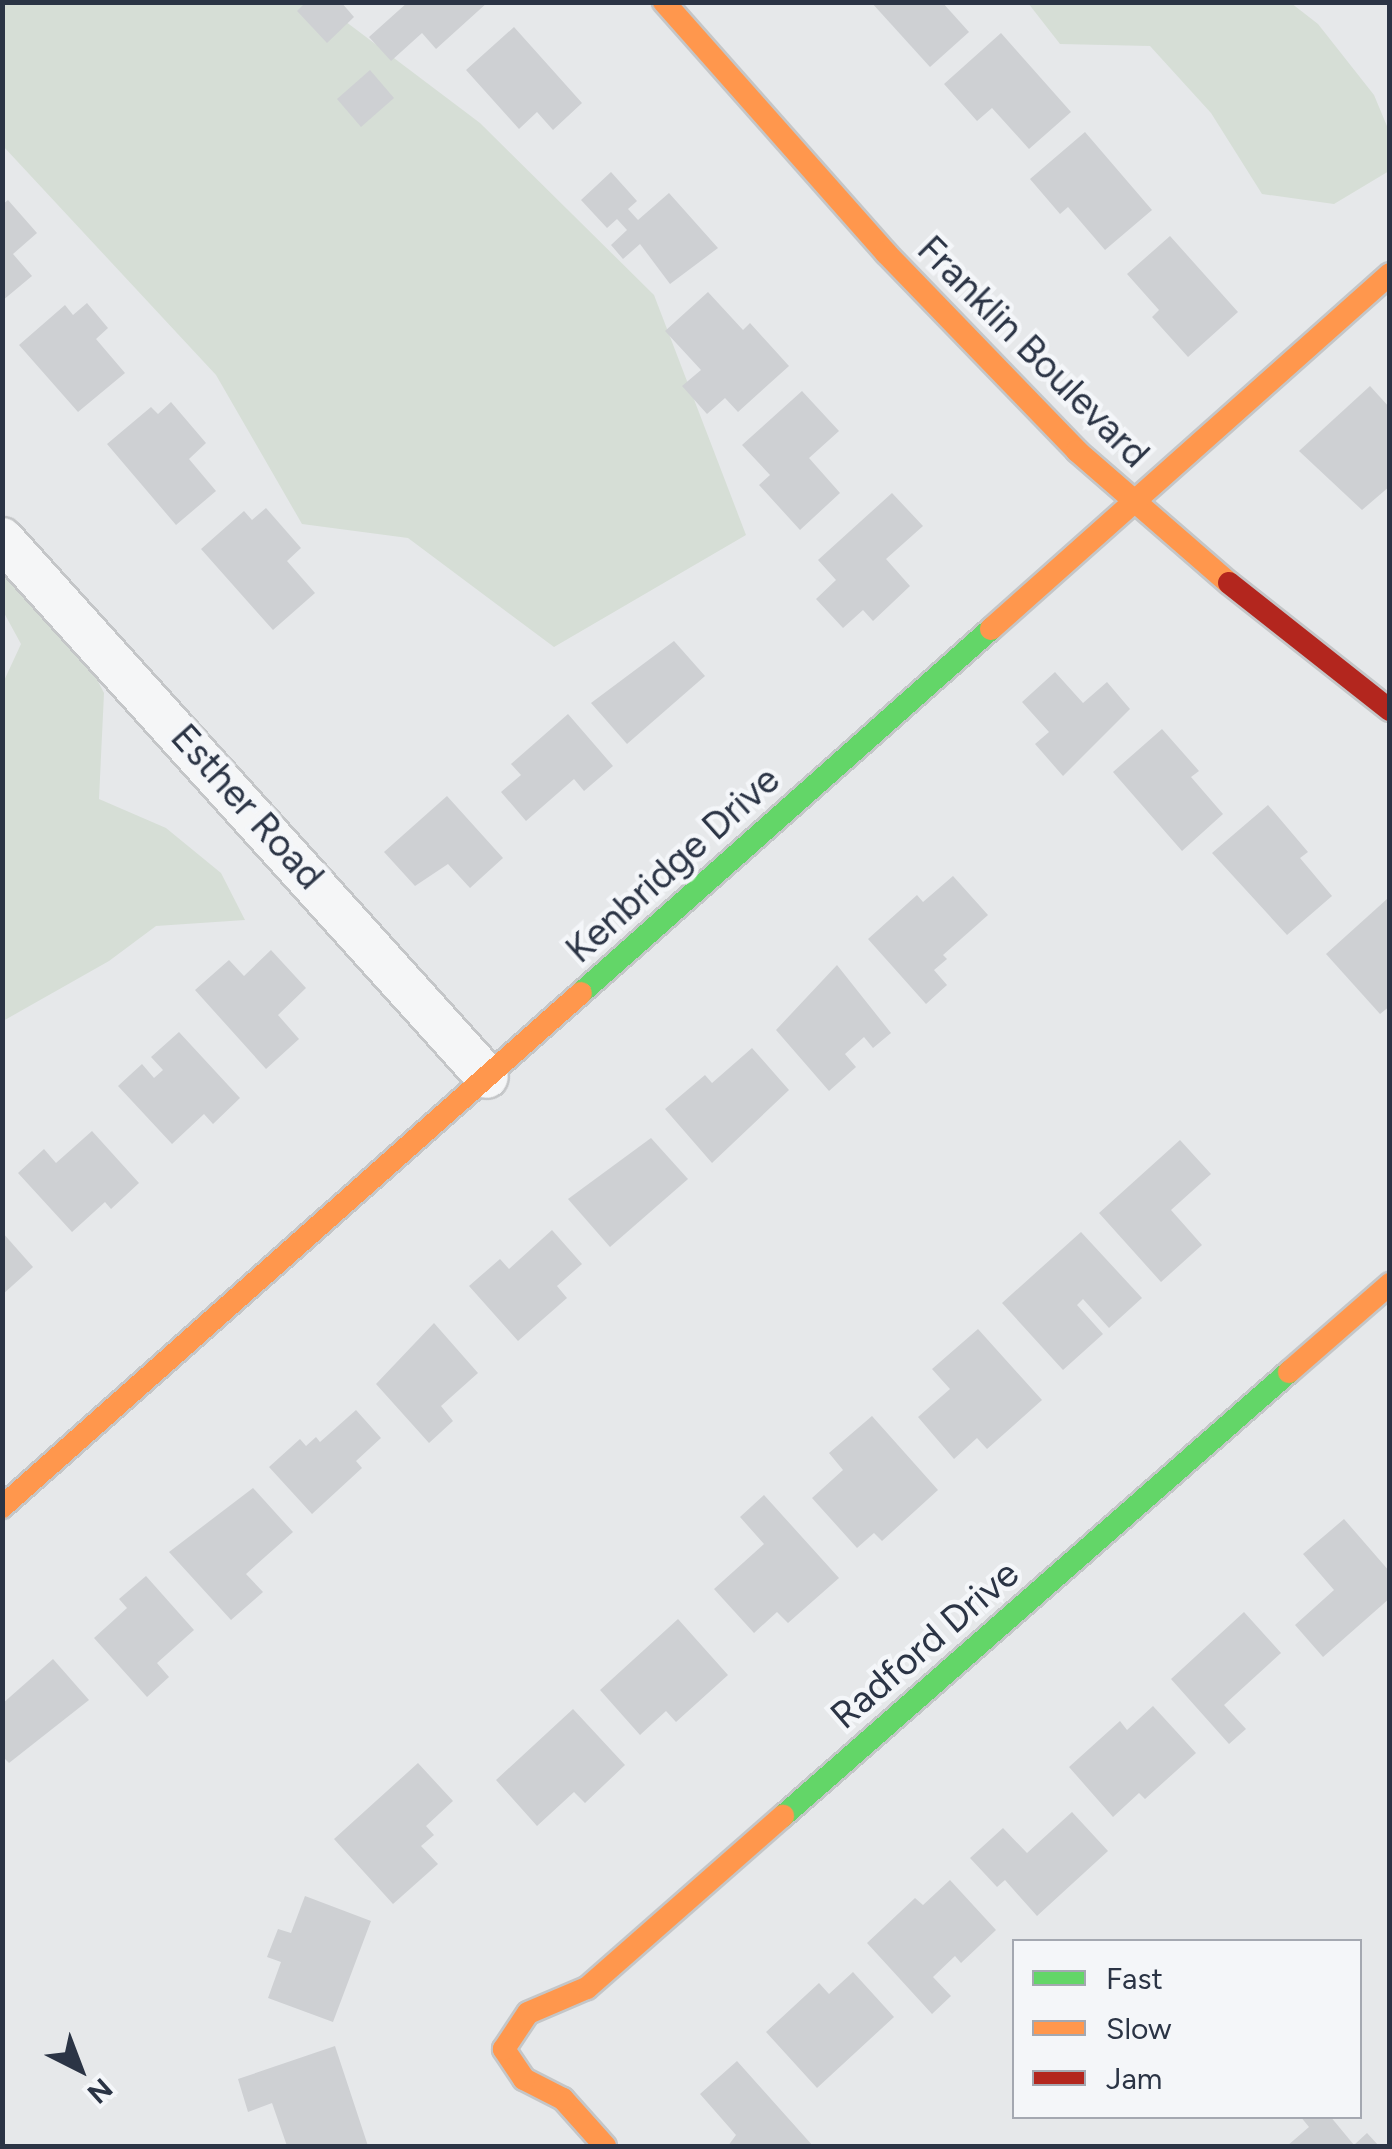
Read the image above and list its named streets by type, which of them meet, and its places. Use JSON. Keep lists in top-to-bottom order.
{
  "streets": {
    "street": [
      "Franklin Boulevard",
      "Esther Road",
      "Kenbridge Drive",
      "Radford Drive"
    ]
  },
  "crossings": [
    ["Franklin Boulevard", "Kenbridge Drive"],
    ["Esther Road", "Kenbridge Drive"]
  ],
  "legend": ["Fast", "Slow", "Jam"],
  "north": "bottom right"
}
